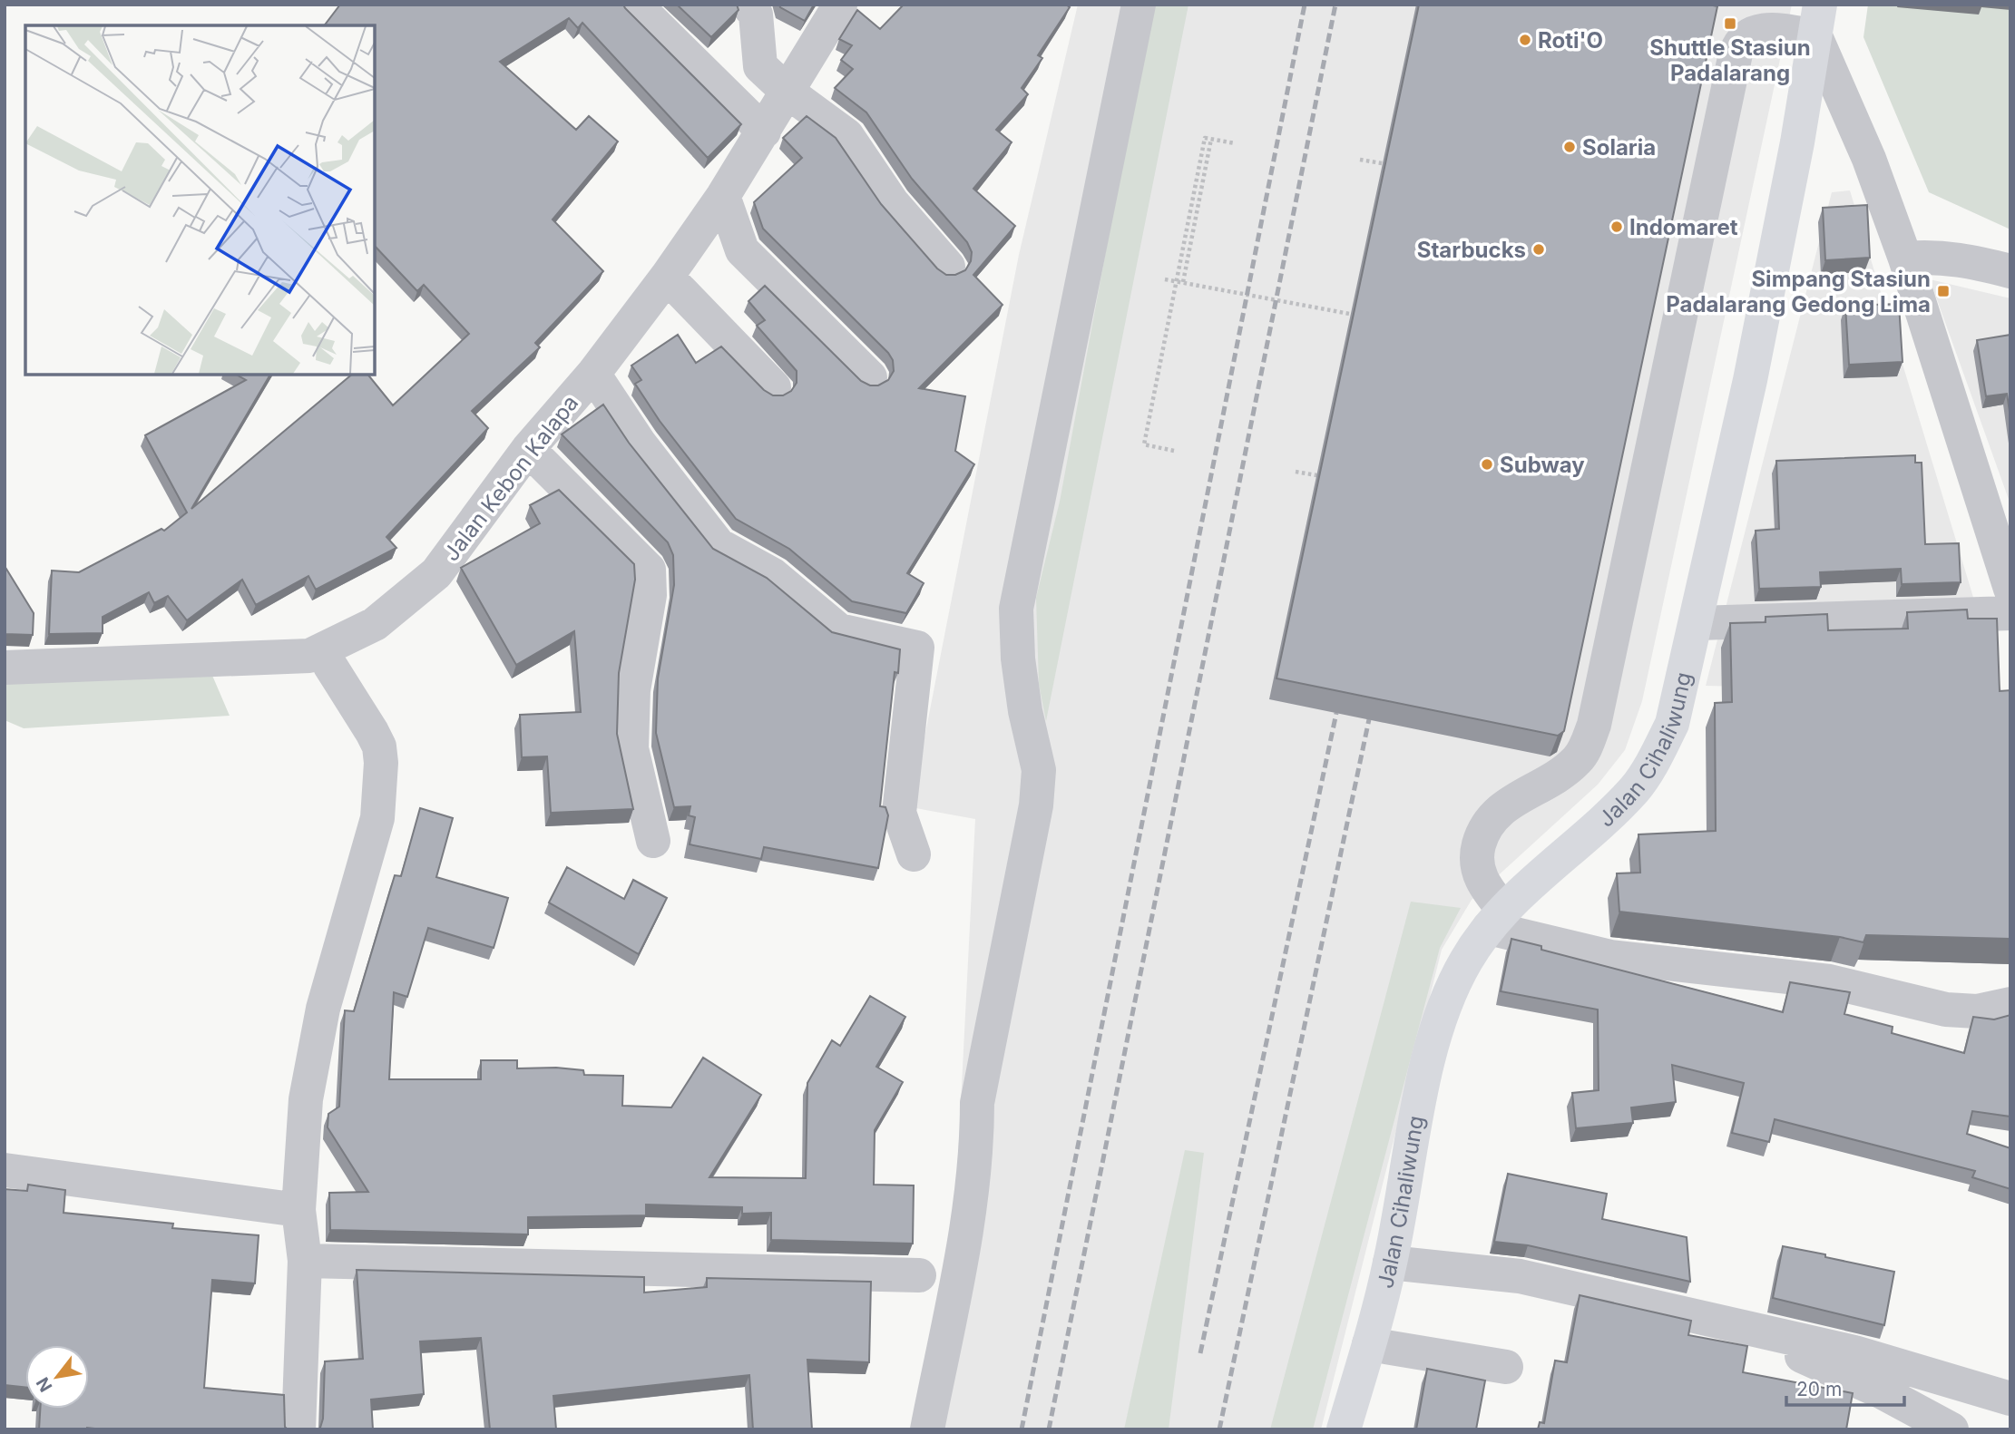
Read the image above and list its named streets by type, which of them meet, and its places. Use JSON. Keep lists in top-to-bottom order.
{
  "streets": {
    "highway": ["Jalan Cihaliwung"],
    "street": ["Jalan Kebon Kalapa"]
  },
  "places": {
    "transit": ["Shuttle Stasiun Padalarang", "Simpang Stasiun Padalarang Gedong Lima"],
    "other": [
      "Roti'O",
      "Solaria",
      "Indomaret",
      "Starbucks",
      "Subway"
    ]
  },
  "scale_bar": "20 m",
  "north": "bottom left"
}
